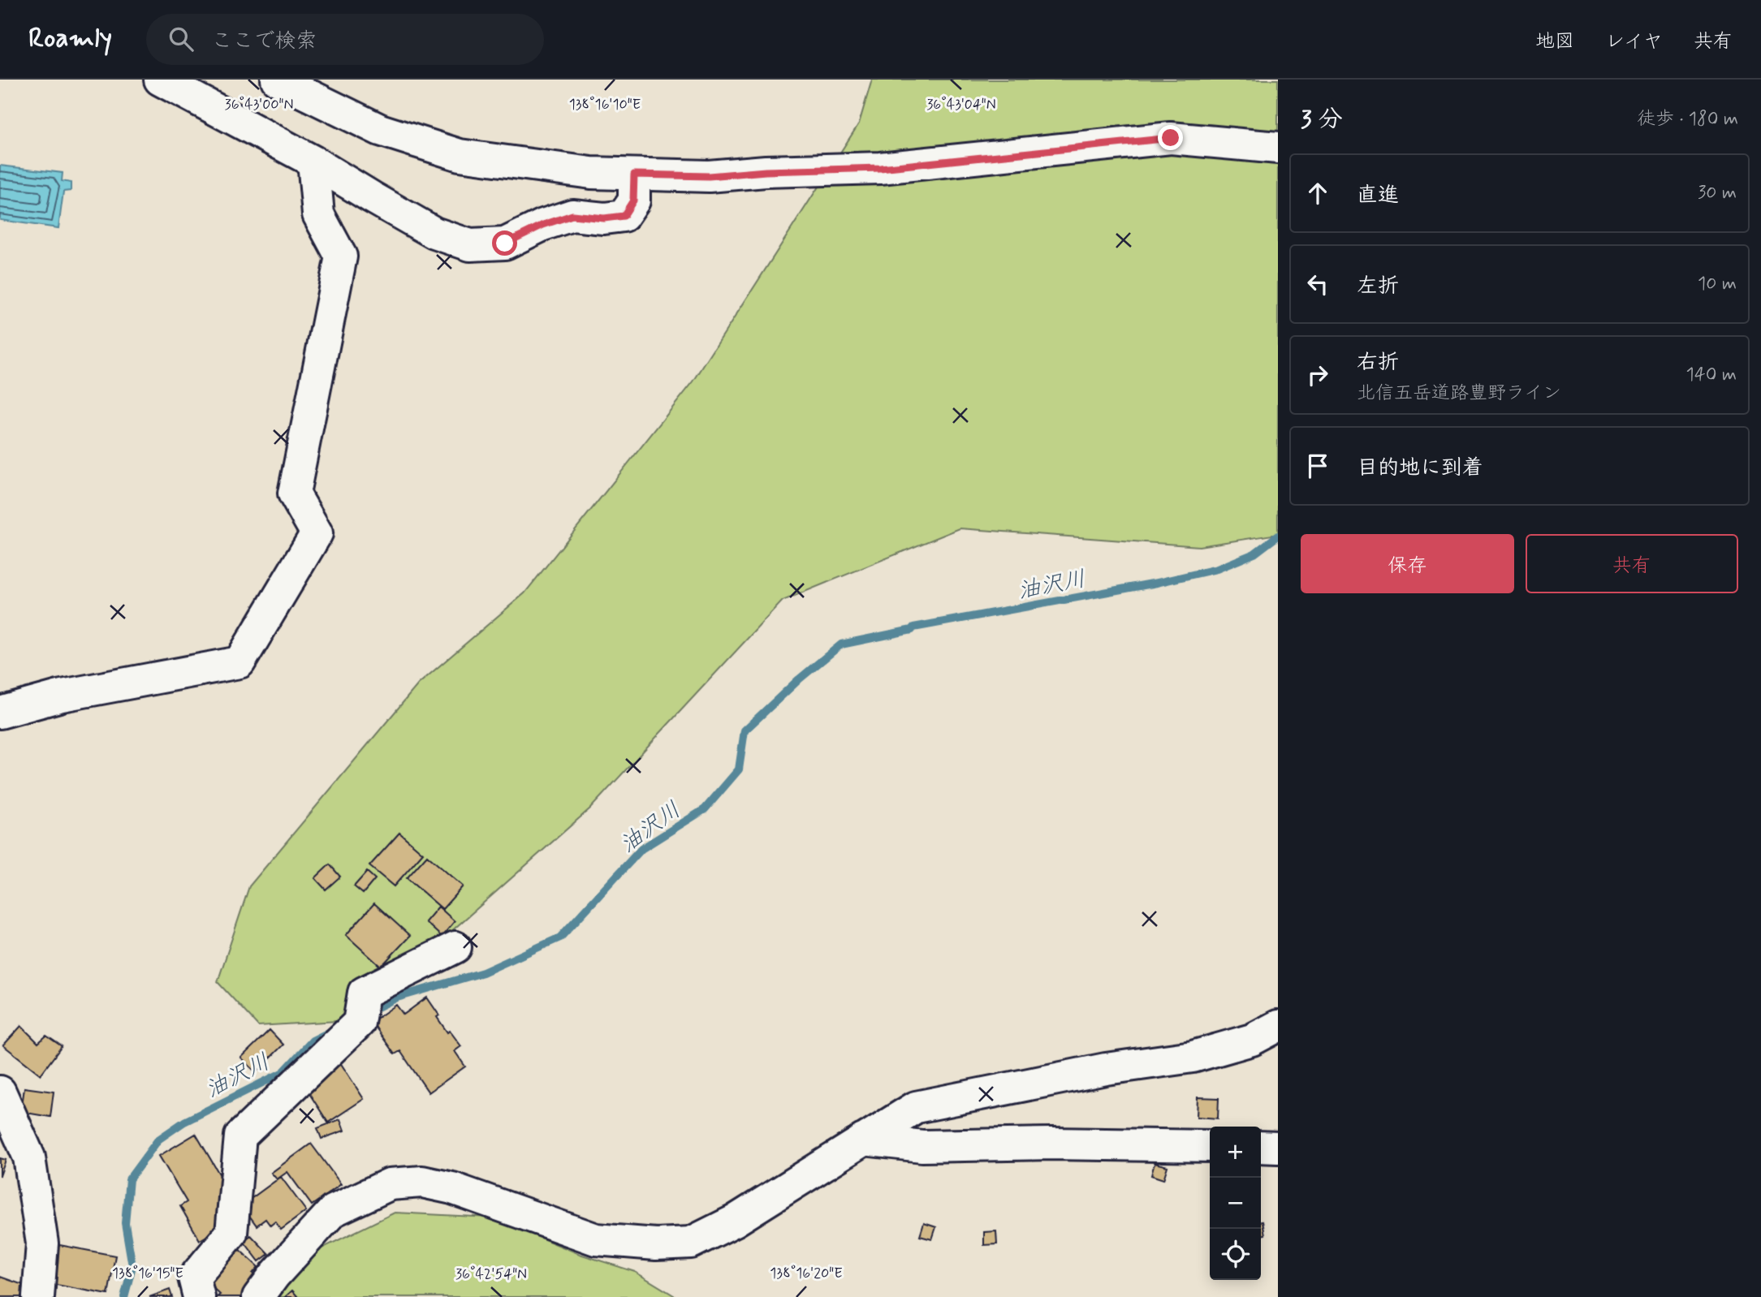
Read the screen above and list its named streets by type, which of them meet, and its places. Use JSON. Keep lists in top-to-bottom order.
{
  "water": ["油沢川"],
  "page": {
    "header": "Roamly",
    "search": "ここで検索",
    "nav": ["地図", "レイヤ", "共有"],
    "heading": ["3 分", "徒歩 · 180 m"],
    "list": [
      ["直進", "30 m"],
      ["左折", "10 m"],
      ["右折", "北信五岳道路豊野ライン", "140 m"],
      "目的地に到着"
    ],
    "buttons": ["保存", "共有"],
    "map_buttons": ["+", "−"]
  },
  "coordinates": [
    "36°43'00\"N",
    "36°43'04\"N",
    "138°16'10\"E",
    "138°16'15\"E",
    "138°16'20\"E",
    "36°42'54\"N"
  ]
}
